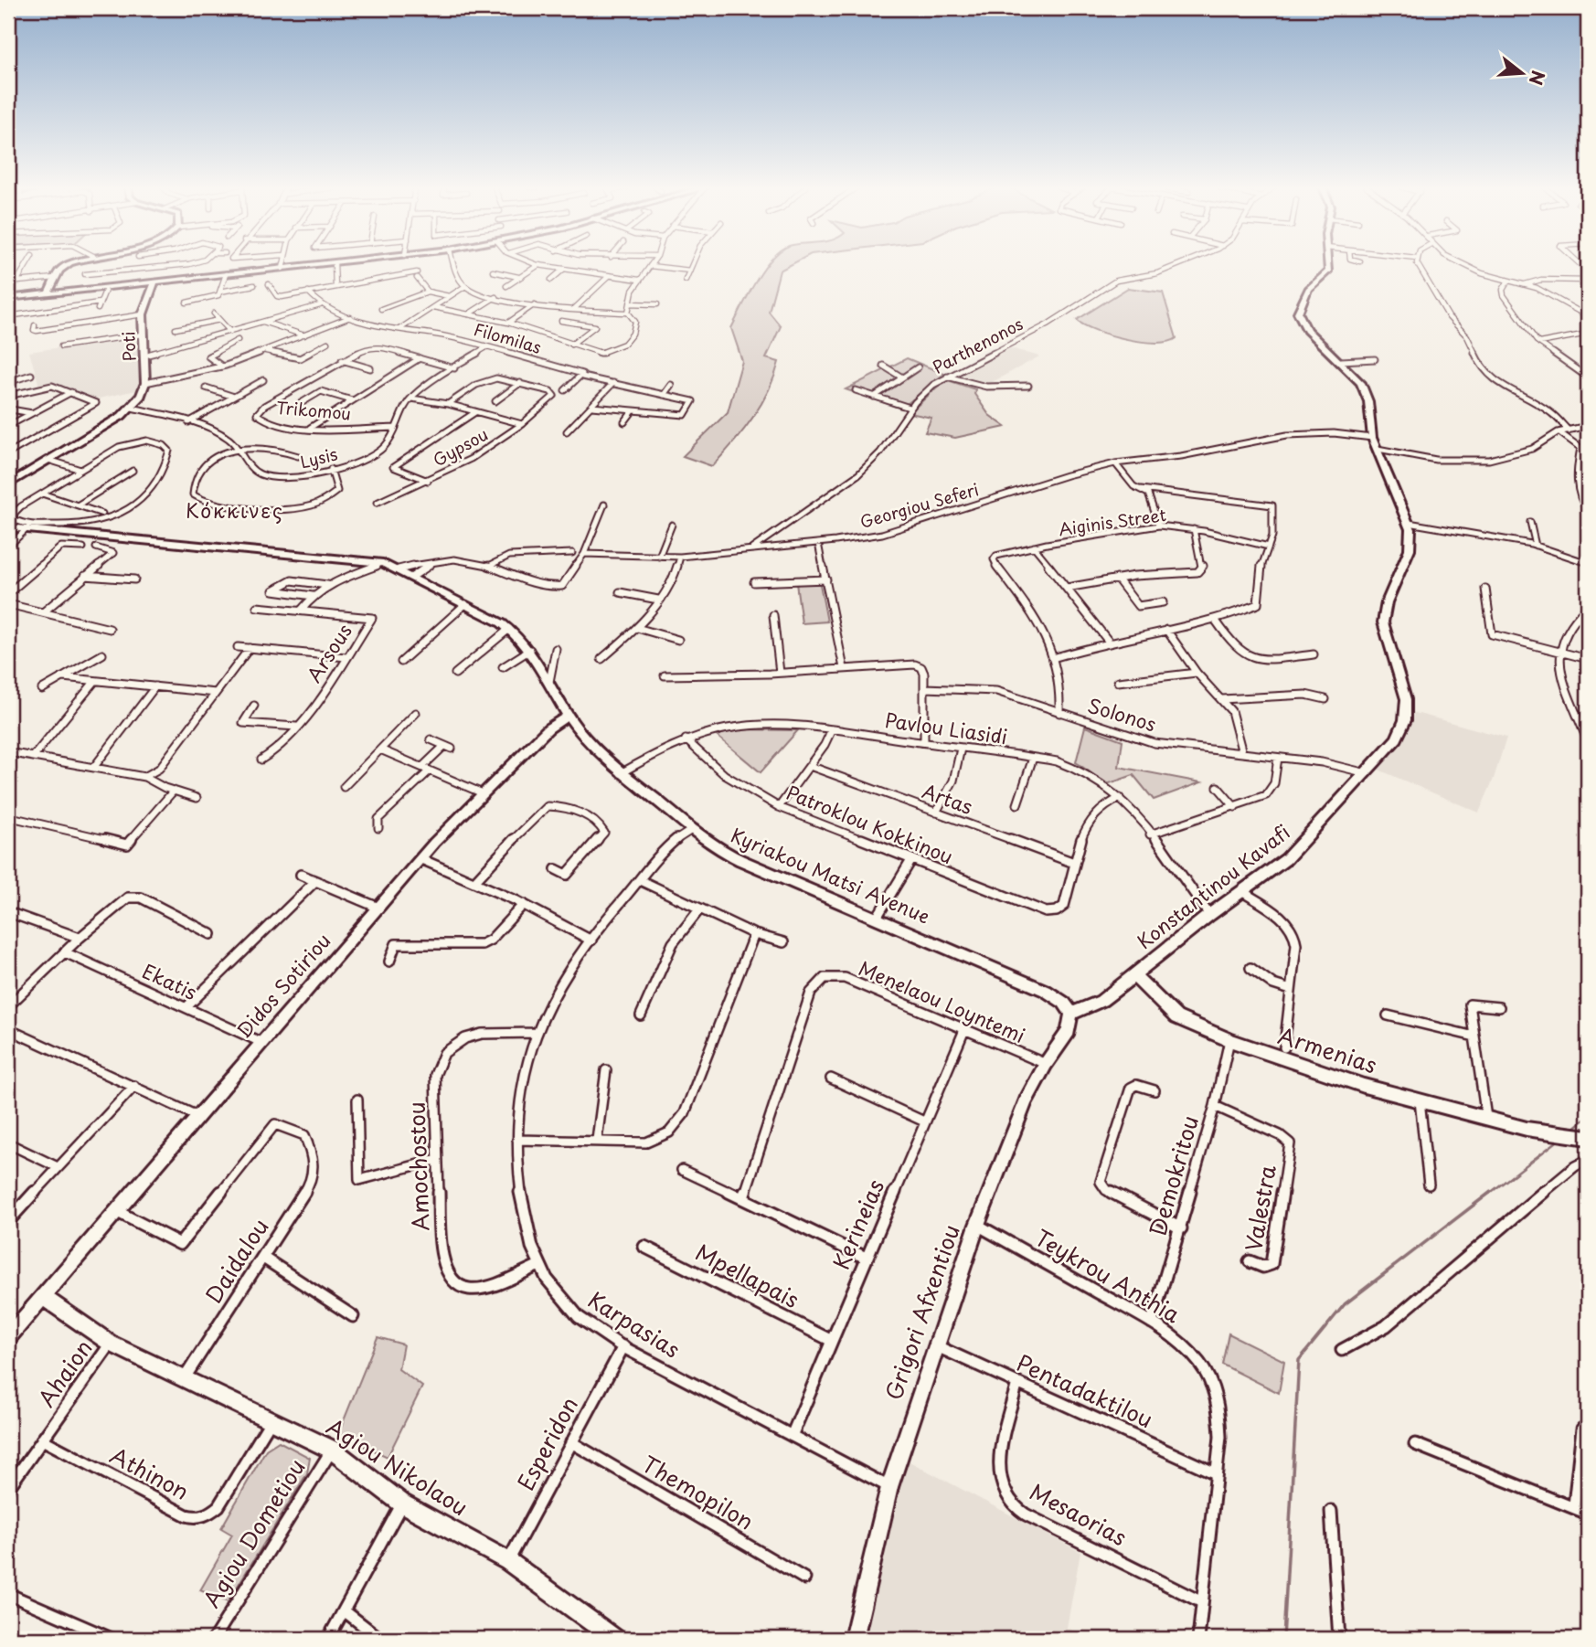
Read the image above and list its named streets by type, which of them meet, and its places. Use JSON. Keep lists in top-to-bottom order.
{
  "streets": {
    "street": [
      "Filomilas",
      "Poti",
      "Parthenonos",
      "Trikomou",
      "Gypsou",
      "Lysis",
      "Georgiou Seferi",
      "Aiginis Street",
      "Arsous",
      "Solonos",
      "Pavlou Liasidi",
      "Artas",
      "Patroklou Kokkinou",
      "Kyriakou Matsi Avenue",
      "Konstantinou Kavafi",
      "Ekatis",
      "Didos Sotiriou",
      "Menelaou Loyntemi",
      "Armenias",
      "Amochostou",
      "Demokritou",
      "Valestra",
      "Kerineias",
      "Daidalou",
      "Mpellapais",
      "Teykrou Anthia",
      "Grigori Afxentiou",
      "Karpasias",
      "Ahaion",
      "Pentadaktilou",
      "Esperidon",
      "Agiou Nikolaou",
      "Athinon",
      "Themopilon",
      "Mesaorias",
      "Agiou Dometiou"
    ]
  },
  "crossings": [
    ["Filomilas", "Lysis"],
    ["Poti", "Lysis"],
    ["Parthenonos", "Georgiou Seferi"],
    ["Trikomou", "Lysis"],
    ["Solonos", "Konstantinou Kavafi"],
    ["Pavlou Liasidi", "Patroklou Kokkinou"],
    ["Pavlou Liasidi", "Kyriakou Matsi Avenue"],
    ["Pavlou Liasidi", "Konstantinou Kavafi"],
    ["Artas", "Patroklou Kokkinou"],
    ["Kyriakou Matsi Avenue", "Konstantinou Kavafi"],
    ["Kyriakou Matsi Avenue", "Didos Sotiriou"],
    ["Kyriakou Matsi Avenue", "Grigori Afxentiou"],
    ["Kyriakou Matsi Avenue", "Karpasias"],
    ["Konstantinou Kavafi", "Armenias"],
    ["Konstantinou Kavafi", "Grigori Afxentiou"],
    ["Ekatis", "Didos Sotiriou"],
    ["Didos Sotiriou", "Daidalou"],
    ["Didos Sotiriou", "Agiou Nikolaou"],
    ["Menelaou Loyntemi", "Kerineias"],
    ["Menelaou Loyntemi", "Grigori Afxentiou"],
    ["Armenias", "Demokritou"],
    ["Amochostou", "Karpasias"],
    ["Demokritou", "Valestra"],
    ["Demokritou", "Teykrou Anthia"],
    ["Kerineias", "Mpellapais"],
    ["Kerineias", "Karpasias"],
    ["Daidalou", "Agiou Nikolaou"],
    ["Teykrou Anthia", "Grigori Afxentiou"],
    ["Teykrou Anthia", "Pentadaktilou"],
    ["Teykrou Anthia", "Mesaorias"],
    ["Grigori Afxentiou", "Karpasias"],
    ["Grigori Afxentiou", "Pentadaktilou"],
    ["Karpasias", "Esperidon"],
    ["Ahaion", "Agiou Nikolaou"],
    ["Ahaion", "Athinon"],
    ["Pentadaktilou", "Mesaorias"],
    ["Esperidon", "Agiou Nikolaou"],
    ["Esperidon", "Themopilon"],
    ["Agiou Nikolaou", "Athinon"],
    ["Agiou Nikolaou", "Agiou Dometiou"]
  ],
  "districts": ["Κόκκινες"],
  "north": "right"
}
